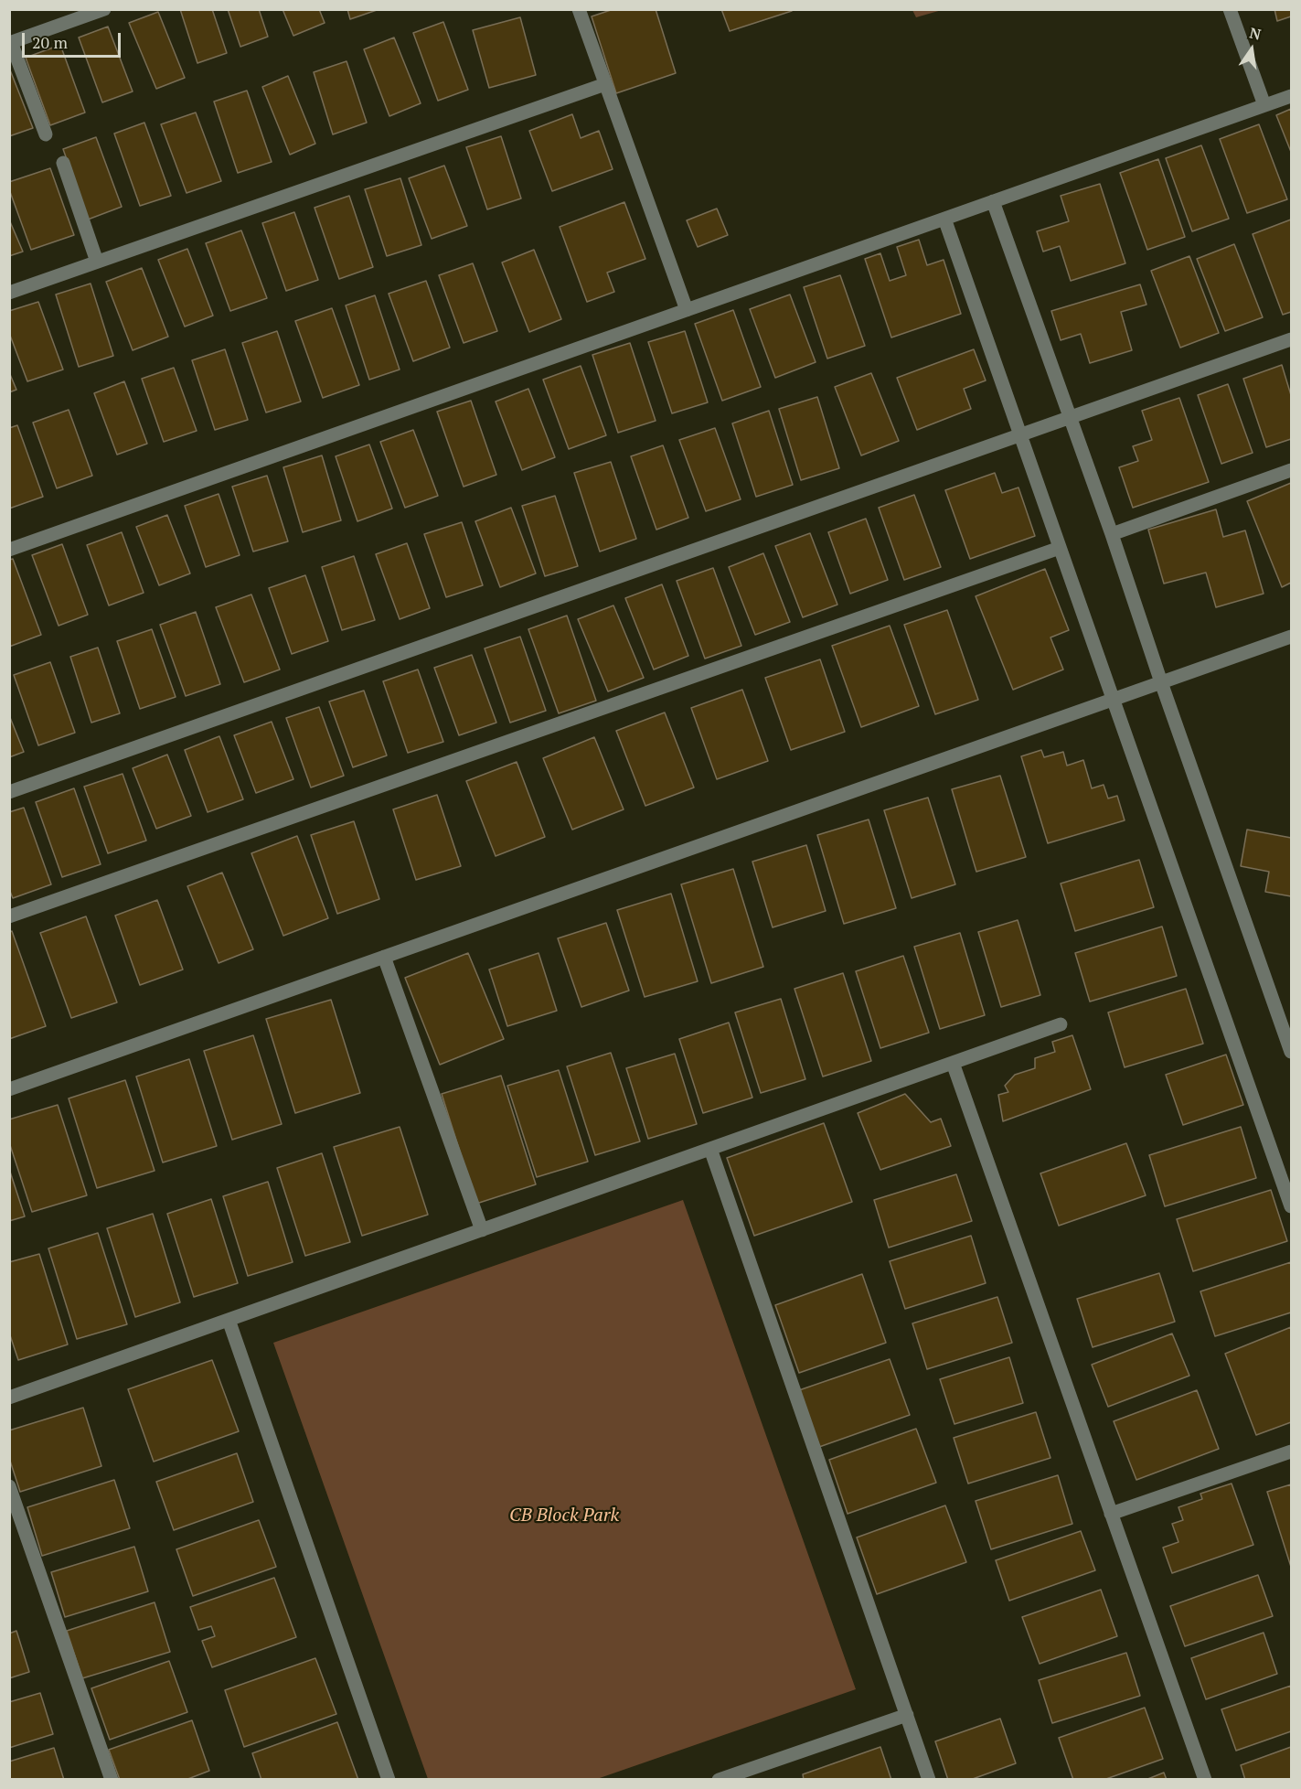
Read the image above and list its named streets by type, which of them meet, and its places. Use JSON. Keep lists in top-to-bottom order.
{
  "parks": ["CB Block Park"],
  "scale_bar": "20 m",
  "north": "top"
}
